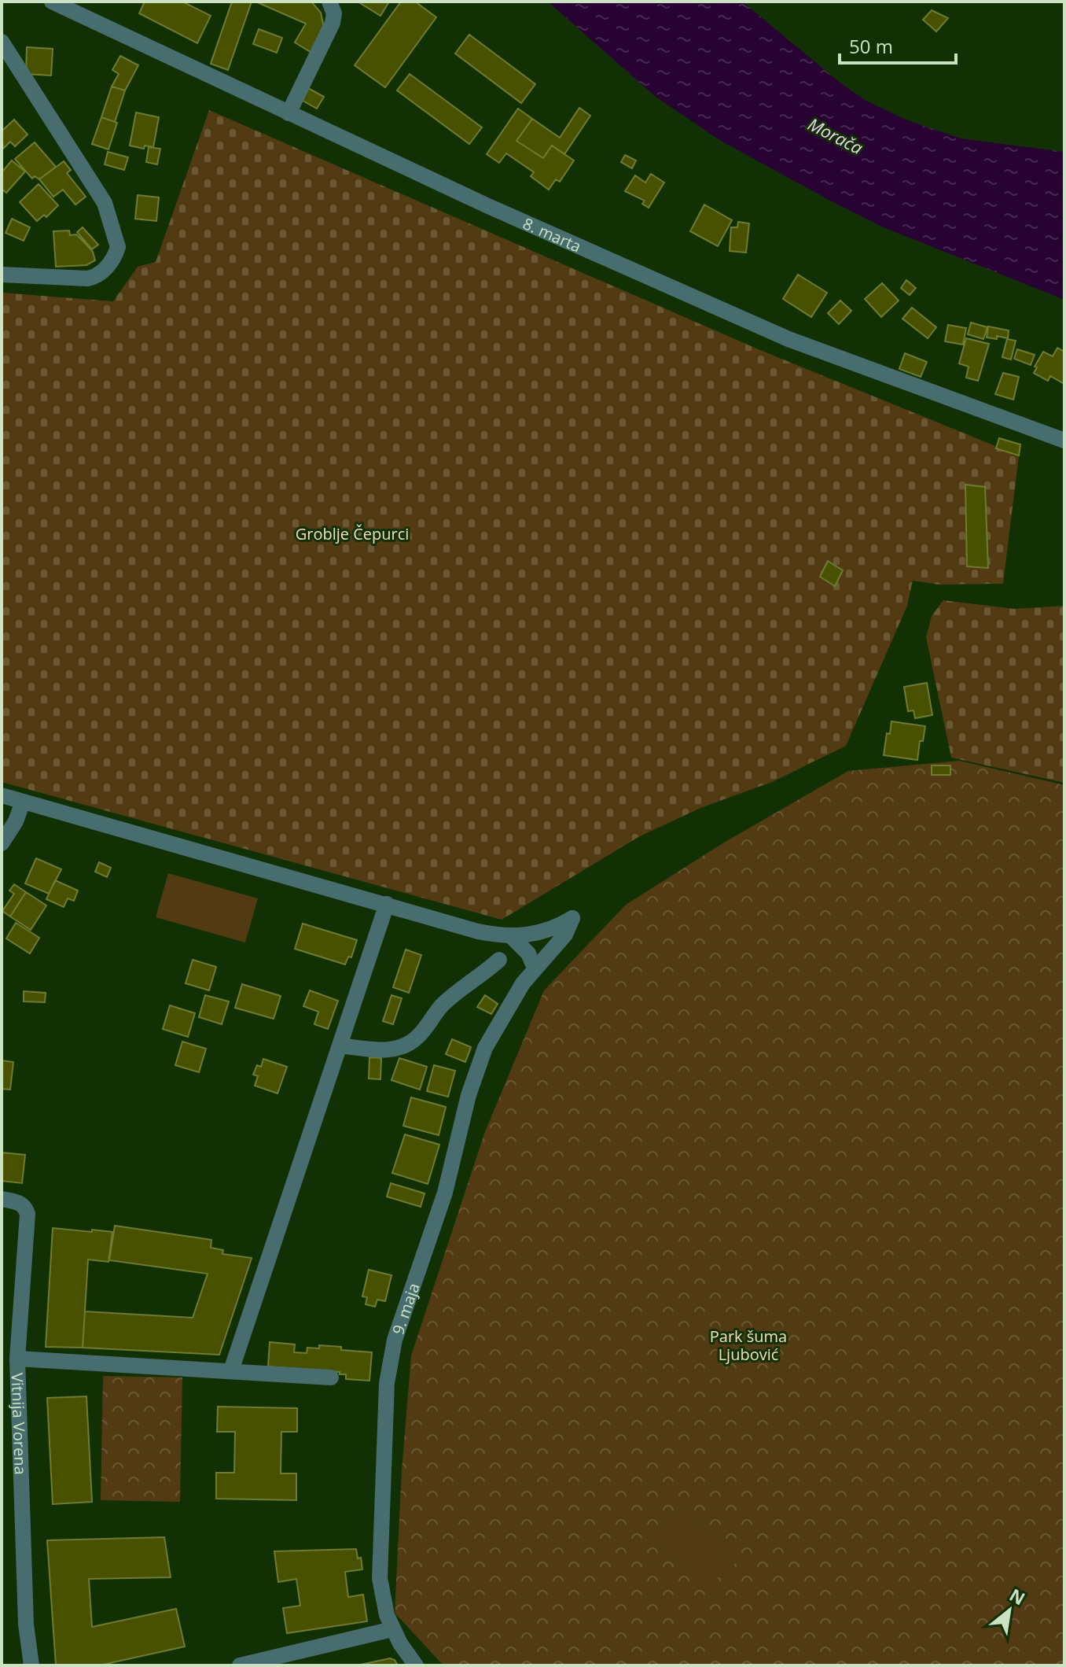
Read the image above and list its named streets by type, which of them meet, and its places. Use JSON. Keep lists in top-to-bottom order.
{
  "streets": {
    "street": ["8. marta", "9. maja", "Vitnija Vorena"]
  },
  "water": ["Morača"],
  "parks": ["Groblje Čepurci", "Park šuma Ljubović"],
  "scale_bar": "50 m",
  "north": "top right"
}
